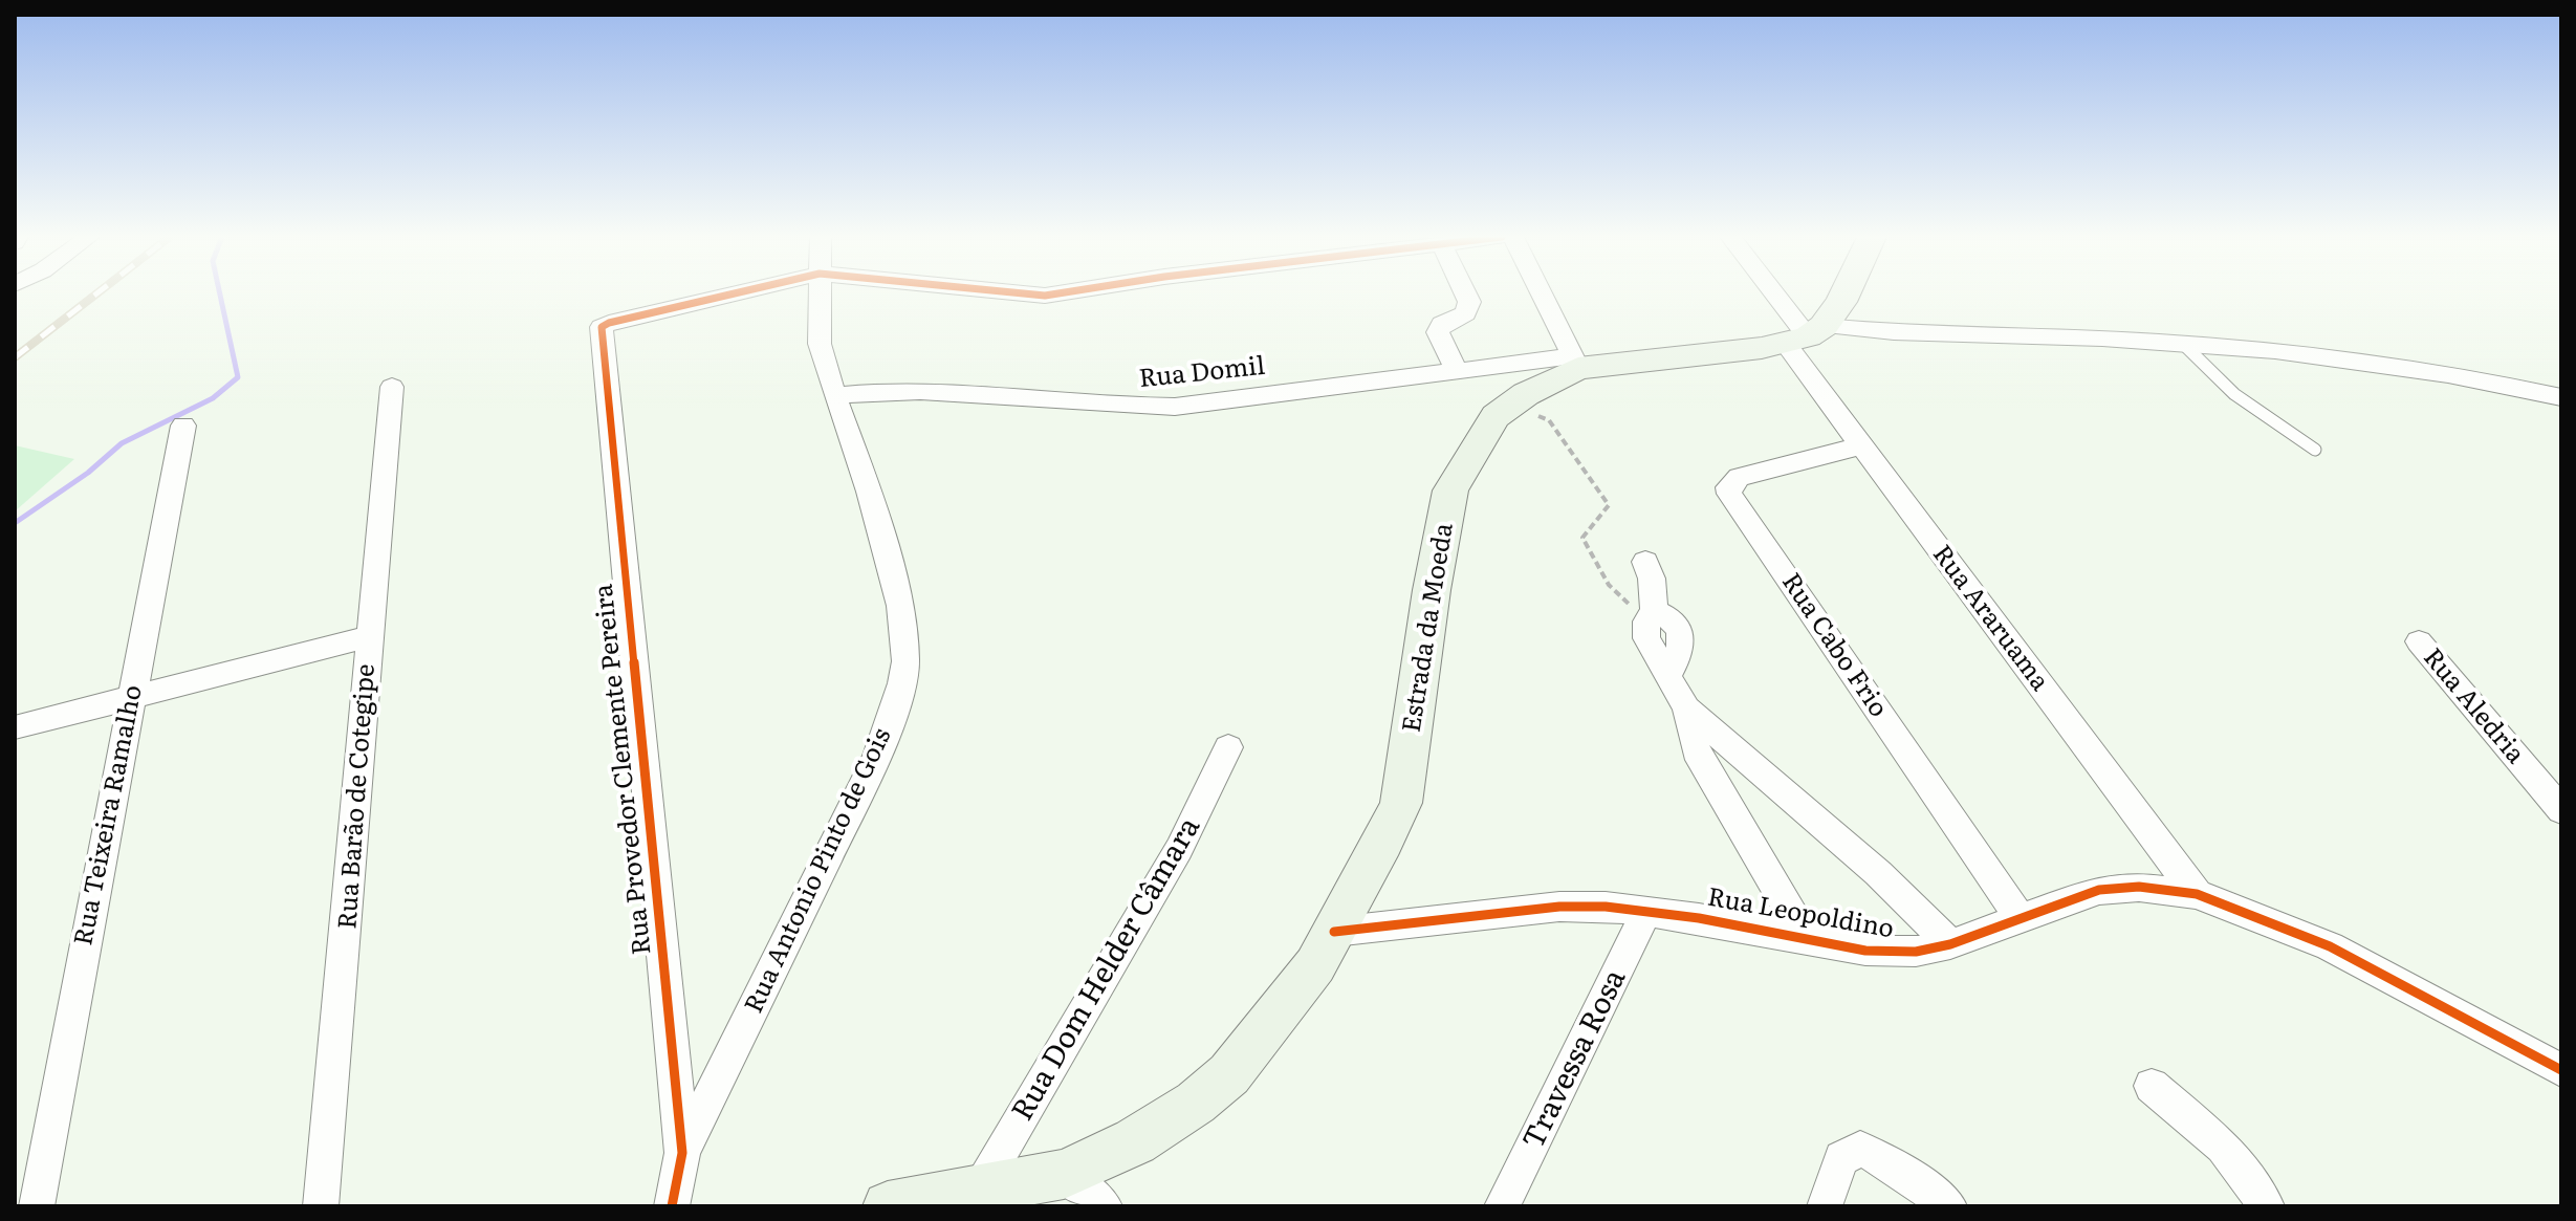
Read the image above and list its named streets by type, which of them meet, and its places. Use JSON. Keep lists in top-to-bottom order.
{
  "streets": {
    "main road": ["Estrada da Moeda"],
    "street": [
      "Rua Domil",
      "Rua Araruama",
      "Rua Cabo Frio",
      "Rua Aledria",
      "Rua Provedor Clemente Pereira",
      "Rua Barão de Cotegipe",
      "Rua Teixeira Ramalho",
      "Rua Antonio Pinto de Gois",
      "Rua Leopoldino",
      "Rua Dom Helder Câmara",
      "Travessa Rosa"
    ]
  },
  "crossings": [
    ["Rua Domil", "Estrada da Moeda"],
    ["Rua Domil", "Rua Antonio Pinto de Gois"],
    ["Rua Araruama", "Estrada da Moeda"],
    ["Rua Araruama", "Rua Cabo Frio"],
    ["Rua Araruama", "Rua Leopoldino"],
    ["Estrada da Moeda", "Rua Leopoldino"],
    ["Estrada da Moeda", "Rua Dom Helder Câmara"],
    ["Rua Cabo Frio", "Rua Leopoldino"],
    ["Rua Provedor Clemente Pereira", "Rua Antonio Pinto de Gois"],
    ["Rua Leopoldino", "Travessa Rosa"]
  ]
}
